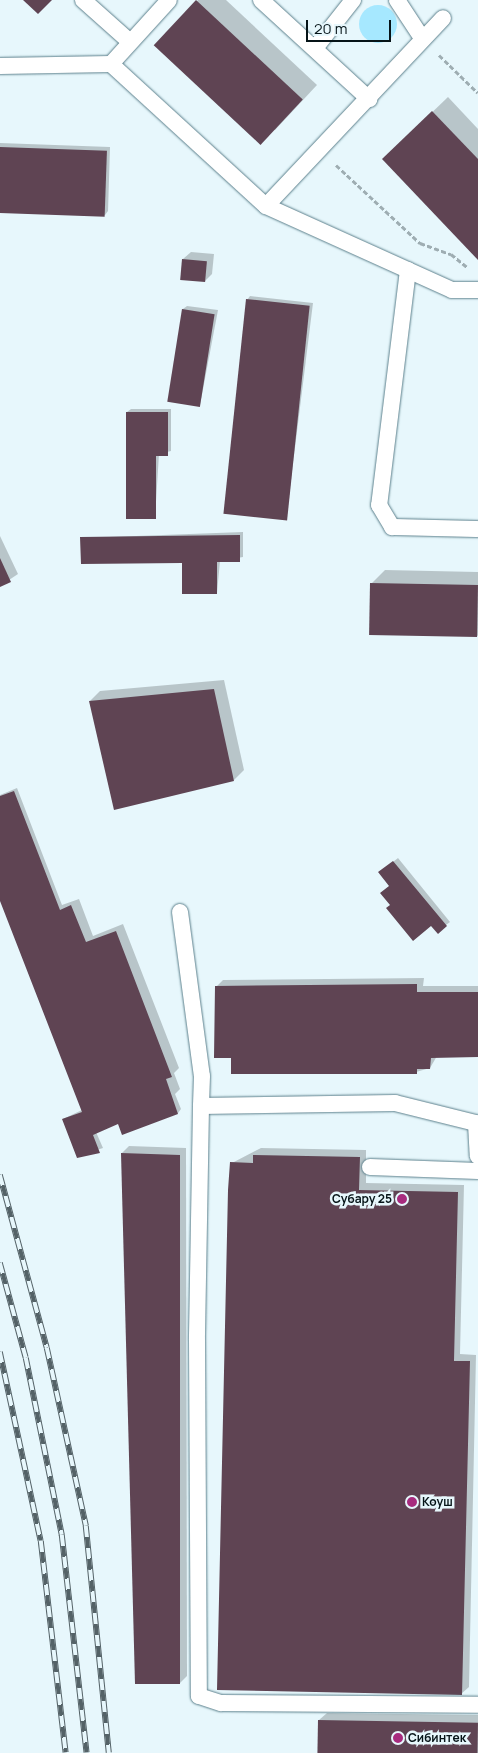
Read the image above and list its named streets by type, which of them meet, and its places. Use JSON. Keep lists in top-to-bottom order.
{
  "places": ["Субару 25", "Коуш", "Сибинтек"],
  "scale_bar": "20 m"
}
